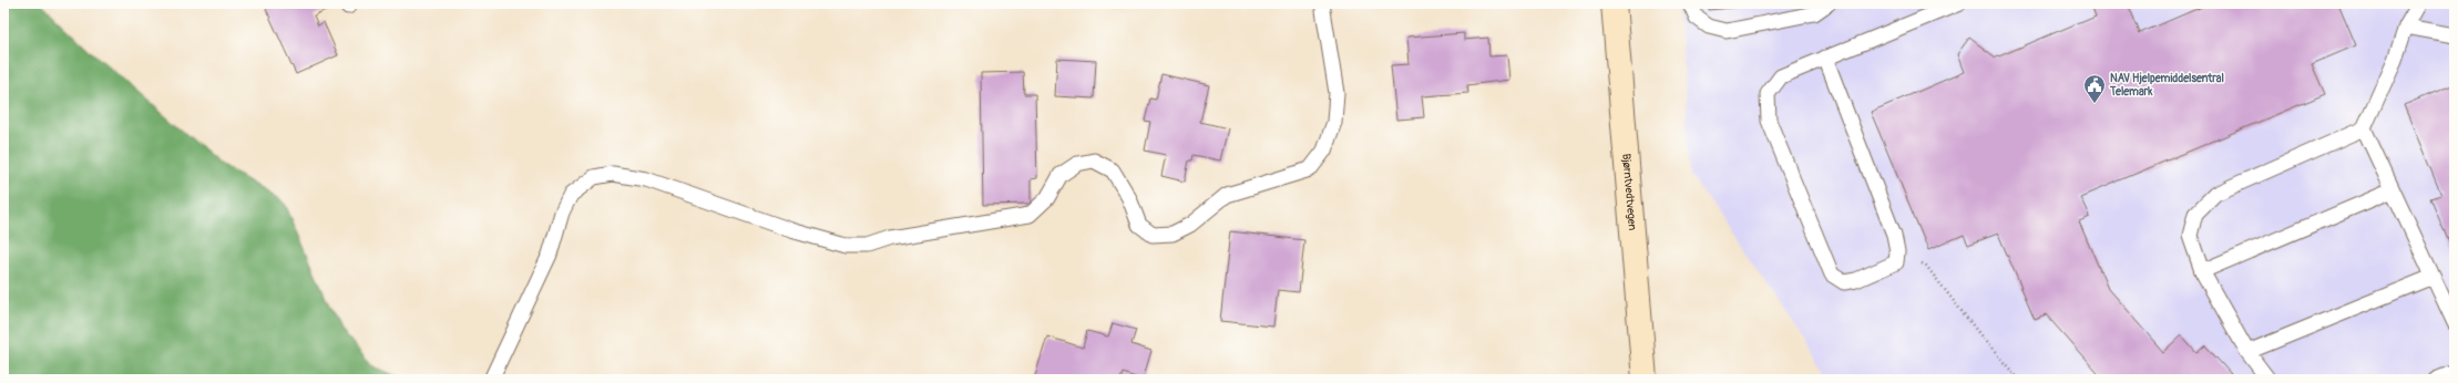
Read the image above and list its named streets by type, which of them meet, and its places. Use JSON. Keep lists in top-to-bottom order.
{
  "streets": {
    "main road": ["Bjørntvedtvegen"]
  },
  "places": {
    "public building": ["NAV Hjelpemiddelsentral Telemark"]
  }
}
